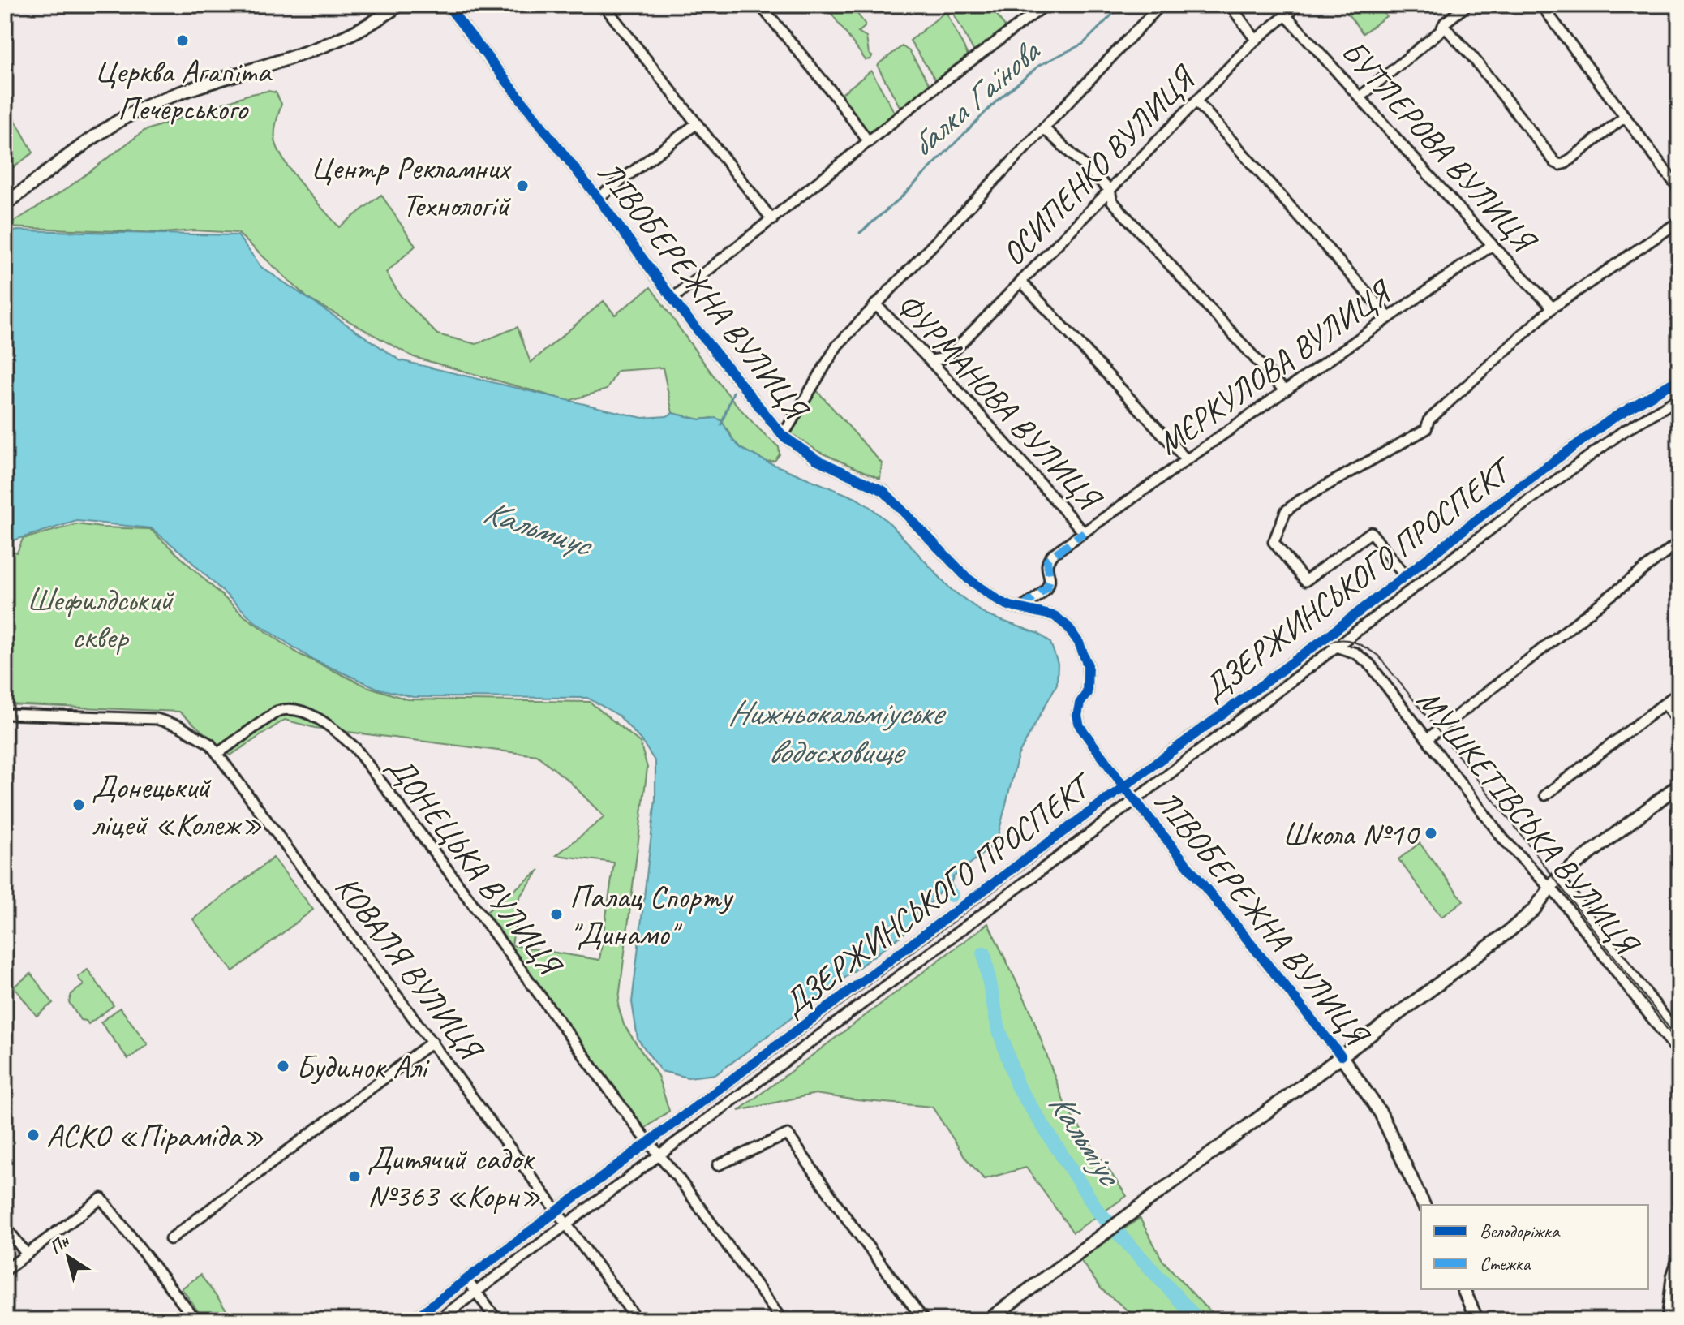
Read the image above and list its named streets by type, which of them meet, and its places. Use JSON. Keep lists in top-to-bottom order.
{
  "streets": {
    "main road": ["ЛІВОБЕРЕЖНА ВУЛИЦЯ"],
    "street": [
      "БУТЛЕРОВА ВУЛИЦЯ",
      "ОСИПЕНКО ВУЛИЦЯ",
      "МЄРКУЛОВА ВУЛИЦЯ",
      "ФУРМАНОВА ВУЛИЦЯ",
      "ДЗЕРЖИНСЬКОГО ПРОСПЕКТ",
      "МУШКЕТІВСЬКА ВУЛИЦЯ",
      "ДОНЕЦЬКА ВУЛИЦЯ",
      "КОВАЛЯ ВУЛИЦЯ"
    ]
  },
  "crossings": [
    ["БУТЛЕРОВА ВУЛИЦЯ", "ОСИПЕНКО ВУЛИЦЯ"],
    ["БУТЛЕРОВА ВУЛИЦЯ", "МЄРКУЛОВА ВУЛИЦЯ"],
    ["ОСИПЕНКО ВУЛИЦЯ", "ФУРМАНОВА ВУЛИЦЯ"],
    ["ЛІВОБЕРЕЖНА ВУЛИЦЯ", "МЄРКУЛОВА ВУЛИЦЯ"],
    ["ЛІВОБЕРЕЖНА ВУЛИЦЯ", "ДЗЕРЖИНСЬКОГО ПРОСПЕКТ"],
    ["МЄРКУЛОВА ВУЛИЦЯ", "ФУРМАНОВА ВУЛИЦЯ"],
    ["ДЗЕРЖИНСЬКОГО ПРОСПЕКТ", "МУШКЕТІВСЬКА ВУЛИЦЯ"],
    ["ДЗЕРЖИНСЬКОГО ПРОСПЕКТ", "ДОНЕЦЬКА ВУЛИЦЯ"],
    ["ДЗЕРЖИНСЬКОГО ПРОСПЕКТ", "КОВАЛЯ ВУЛИЦЯ"],
    ["ДОНЕЦЬКА ВУЛИЦЯ", "КОВАЛЯ ВУЛИЦЯ"]
  ],
  "water": [
    "балка Гаїнова",
    "Кальмиус",
    "Нижньокальміуське водосховище",
    "Кальміус"
  ],
  "parks": ["Шефилдський сквер"],
  "places": [
    "Церква Агапіта Печерського",
    "Центр Рекламних Технологій",
    "Донецький ліцей «Колеж»",
    "Школа №10",
    "Палац Спорту \"Динамо\"",
    "Будинок Алі",
    "АСКО «Піраміда»",
    "Дитячий садок №363 «Корн»"
  ],
  "legend": ["Велодоріжка", "Стежка"],
  "north": "top left"
}
